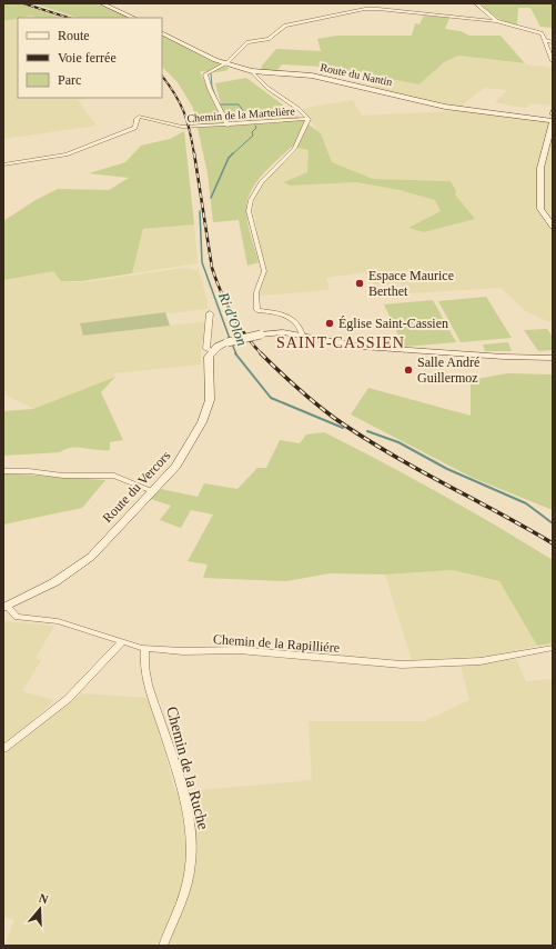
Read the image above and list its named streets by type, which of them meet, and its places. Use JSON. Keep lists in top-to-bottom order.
{
  "streets": {
    "street": [
      "Route du Nantin",
      "Chemin de la Martelière",
      "Route du Vercors",
      "Chemin de la Rapilliére",
      "Chemin de la Ruche"
    ]
  },
  "crossings": [
    ["Route du Vercors", "Chemin de la Rapilliére"],
    ["Chemin de la Rapilliére", "Chemin de la Ruche"]
  ],
  "districts": ["SAINT-CASSIEN"],
  "water": ["Ri d'Olon"],
  "places": ["Espace Maurice Berthet", "Église Saint-Cassien", "Salle André Guillermoz"],
  "legend": ["Route", "Voie ferrée", "Parc"],
  "north": "top"
}
